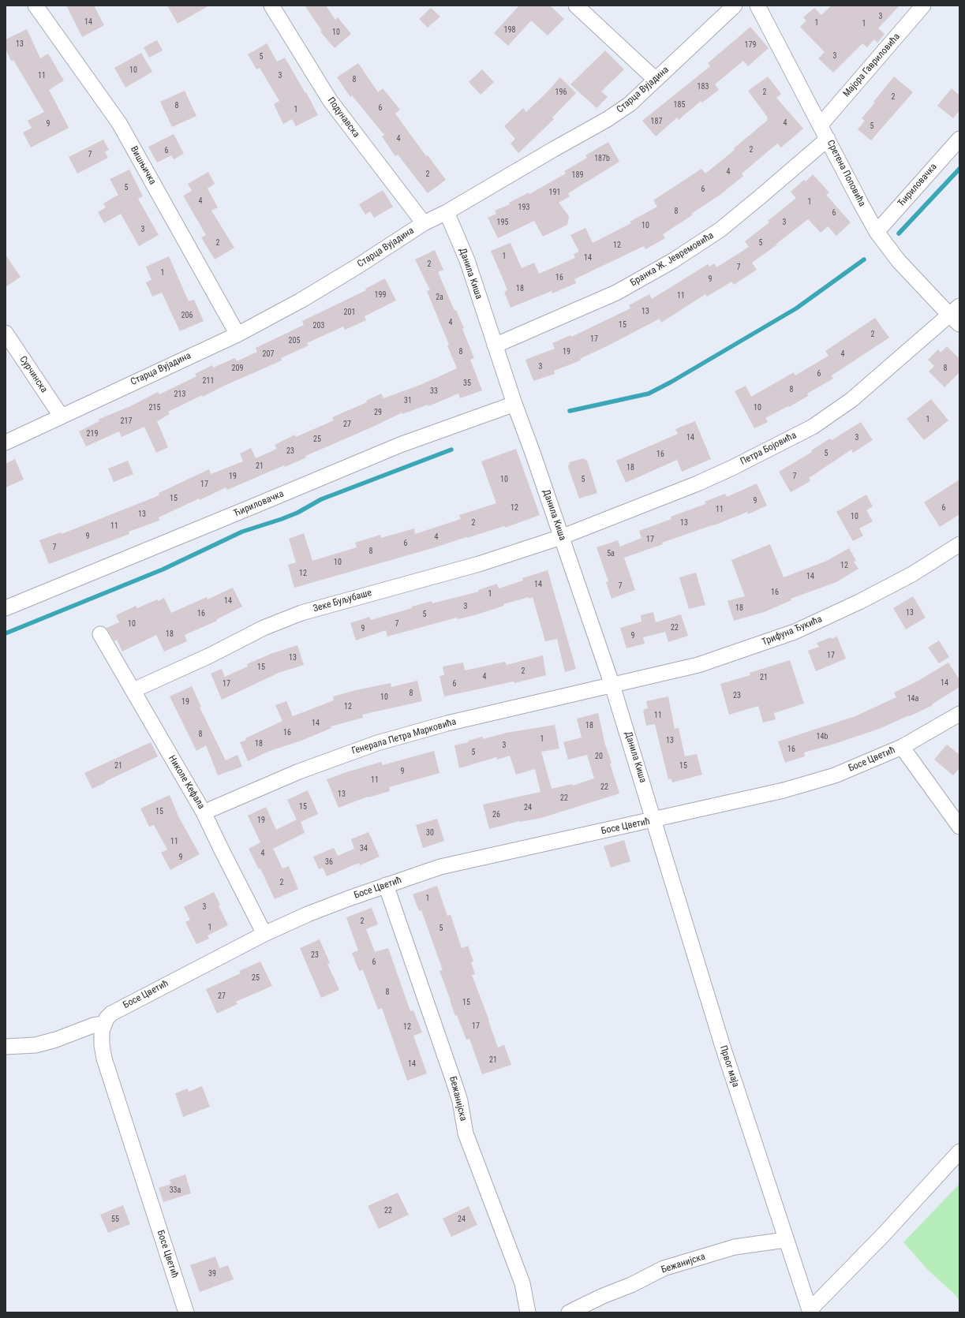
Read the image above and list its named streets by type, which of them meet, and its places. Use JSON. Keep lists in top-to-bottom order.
{
  "streets": {
    "street": [
      "Мајора Гавриловића",
      "Старца Вујадина",
      "Подунавска",
      "Вишњичка",
      "Сретена Поповића",
      "Ћириловачка",
      "Бранка Ж. Јевремовића",
      "Данила Киша",
      "Сурчинска",
      "Петра Бојовића",
      "Зеке Буљубаше",
      "Трифуна Ђукића",
      "Генерала Петра Марковића",
      "Босе Цветић",
      "Николе Кефала",
      "Првог маја",
      "Бежанијска"
    ]
  },
  "crossings": [
    ["Мајора Гавриловића", "Сретена Поповића"],
    ["Старца Вујадина", "Подунавска"],
    ["Старца Вујадина", "Вишњичка"],
    ["Старца Вујадина", "Данила Киша"],
    ["Старца Вујадина", "Сурчинска"],
    ["Сретена Поповића", "Ћириловачка"],
    ["Сретена Поповића", "Бранка Ж. Јевремовића"],
    ["Сретена Поповића", "Петра Бојовића"],
    ["Ћириловачка", "Данила Киша"],
    ["Бранка Ж. Јевремовића", "Данила Киша"],
    ["Данила Киша", "Петра Бојовића"],
    ["Данила Киша", "Зеке Буљубаше"],
    ["Данила Киша", "Трифуна Ђукића"],
    ["Данила Киша", "Генерала Петра Марковића"],
    ["Данила Киша", "Босе Цветић"],
    ["Данила Киша", "Првог маја"],
    ["Петра Бојовића", "Зеке Буљубаше"],
    ["Зеке Буљубаше", "Николе Кефала"],
    ["Трифуна Ђукића", "Генерала Петра Марковића"],
    ["Генерала Петра Марковића", "Николе Кефала"],
    ["Босе Цветић", "Николе Кефала"],
    ["Босе Цветић", "Првог маја"],
    ["Босе Цветић", "Бежанијска"],
    ["Првог маја", "Бежанијска"]
  ],
  "house_numbers": [
    "3",
    "14",
    "1",
    "1",
    "198",
    "10",
    "13",
    "179",
    "3",
    "5",
    "10",
    "11",
    "3",
    "8",
    "183",
    "196",
    "2",
    "2",
    "185",
    "8",
    "6",
    "1",
    "187",
    "4",
    "9",
    "5",
    "4",
    "2",
    "6",
    "7",
    "187b",
    "4",
    "2",
    "189",
    "5",
    "6",
    "191",
    "4",
    "1",
    "193",
    "8",
    "6",
    "195",
    "3",
    "10",
    "3",
    "2",
    "5",
    "12",
    "1",
    "14",
    "2",
    "7",
    "1",
    "16",
    "9",
    "18",
    "199",
    "11",
    "2a",
    "13",
    "201",
    "206",
    "4",
    "15",
    "203",
    "2",
    "17",
    "205",
    "8",
    "19",
    "207",
    "4",
    "3",
    "209",
    "8",
    "6",
    "211",
    "35",
    "8",
    "33",
    "213",
    "31",
    "215",
    "10",
    "29",
    "1",
    "217",
    "27",
    "219",
    "14",
    "3",
    "25",
    "23",
    "5",
    "16",
    "21",
    "18",
    "19",
    "7",
    "10",
    "5",
    "17",
    "15",
    "9",
    "12",
    "6",
    "11",
    "13",
    "10",
    "2",
    "13",
    "11",
    "9",
    "4",
    "17",
    "6",
    "7",
    "8",
    "5a",
    "10",
    "12",
    "12",
    "14",
    "14",
    "7",
    "16",
    "1",
    "14",
    "3",
    "18",
    "13",
    "16",
    "5",
    "10",
    "7",
    "22",
    "9",
    "18",
    "9",
    "17",
    "13",
    "15",
    "2",
    "4",
    "21",
    "14",
    "17",
    "6",
    "8",
    "23",
    "10",
    "14a",
    "19",
    "12",
    "11",
    "14",
    "18",
    "16",
    "8",
    "14b",
    "1",
    "13",
    "18",
    "3",
    "16",
    "5",
    "20",
    "21",
    "15",
    "9",
    "11",
    "22",
    "13",
    "22",
    "15",
    "24",
    "15",
    "26",
    "19",
    "30",
    "11",
    "34",
    "4",
    "9",
    "36",
    "2",
    "1",
    "3",
    "2",
    "1",
    "5",
    "23",
    "6",
    "25",
    "8",
    "27",
    "15",
    "17",
    "12",
    "21",
    "14",
    "33a",
    "22",
    "55",
    "24",
    "39"
  ]
}
